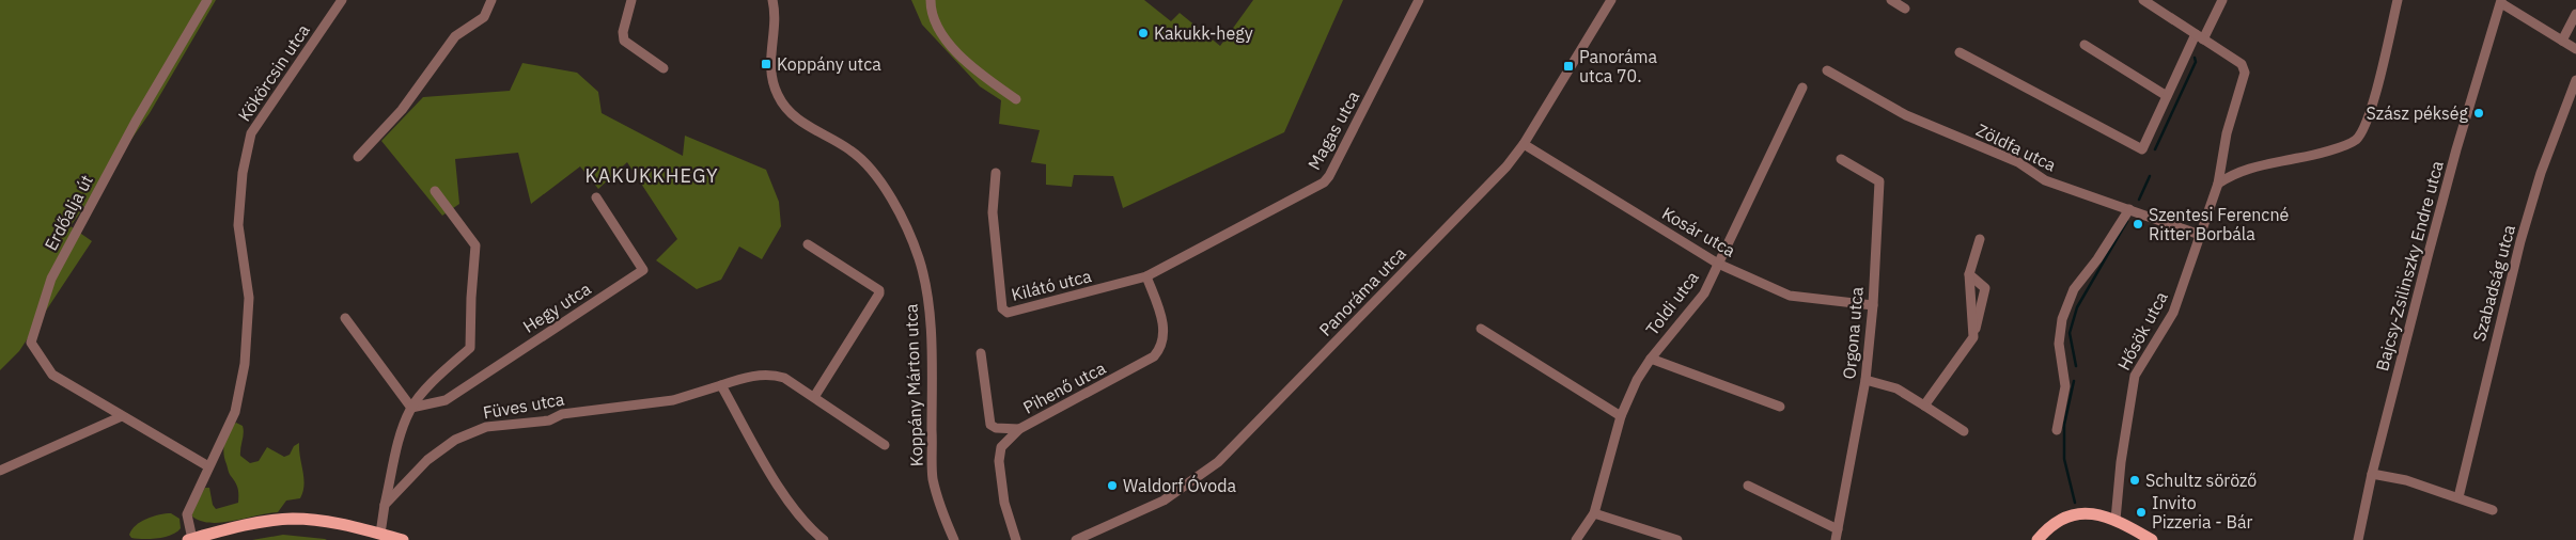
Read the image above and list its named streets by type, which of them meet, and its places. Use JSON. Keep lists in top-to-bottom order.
{
  "streets": {
    "street": [
      "Kökörcsin utca",
      "Magas utca",
      "Zöldfa utca",
      "Erdőalja út",
      "Kosár utca",
      "Bajcsy-Zsilinszky Endre utca",
      "Szabadság utca",
      "Kilátó utca",
      "Panoráma utca",
      "Toldi utca",
      "Hegy utca",
      "Hősök utca",
      "Orgona utca",
      "Koppány Márton utca",
      "Pihenő utca",
      "Füves utca"
    ]
  },
  "crossings": [
    ["Kökörcsin utca", "Erdőalja út"],
    ["Magas utca", "Kilátó utca"],
    ["Magas utca", "Pihenő utca"],
    ["Zöldfa utca", "Hősök utca"],
    ["Kosár utca", "Panoráma utca"],
    ["Kosár utca", "Toldi utca"],
    ["Kosár utca", "Orgona utca"],
    ["Kilátó utca", "Pihenő utca"]
  ],
  "districts": ["KAKUKKHEGY"],
  "places": {
    "other": [
      "Kakukk-hegy",
      "Szász pékség",
      "Szentesi Ferencné Ritter Borbála",
      "Schultz söröző",
      "Waldorf Óvoda",
      "Invito Pizzeria - Bár"
    ],
    "transit": ["Koppány utca", "Panoráma utca 70."]
  }
}
